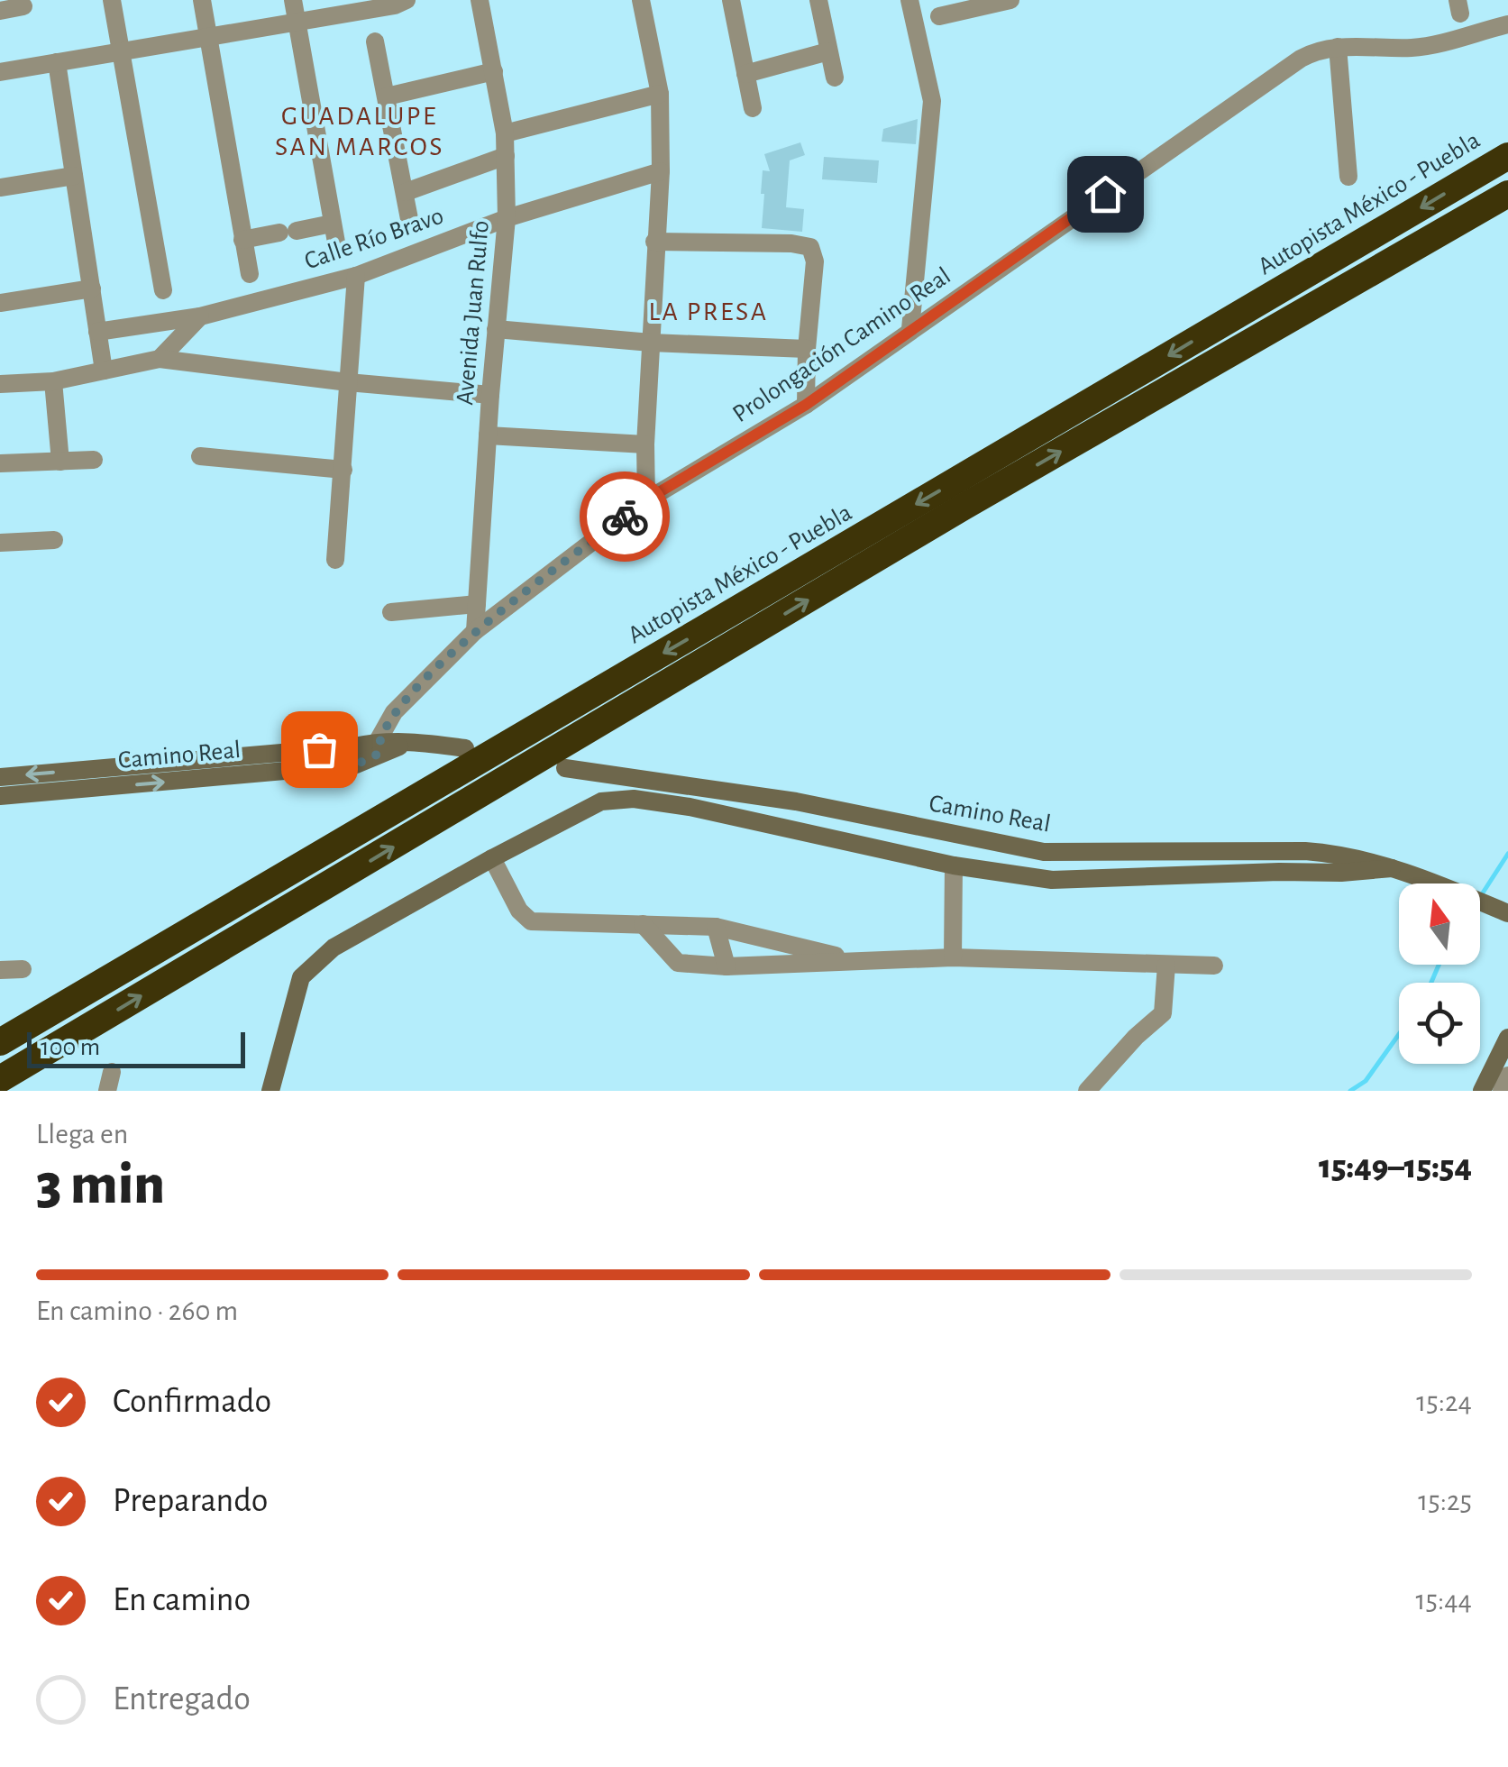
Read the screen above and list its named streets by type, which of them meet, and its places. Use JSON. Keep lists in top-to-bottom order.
{
  "streets": {
    "highway": ["Autopista México - Puebla"],
    "street": [
      "Calle Río Bravo",
      "Avenida Juan Rulfo",
      "Prolongación Camino Real",
      "Camino Real"
    ]
  },
  "crossings": [
    ["Calle Río Bravo", "Avenida Juan Rulfo"],
    ["Avenida Juan Rulfo", "Prolongación Camino Real"],
    ["Prolongación Camino Real", "Camino Real"]
  ],
  "districts": ["GUADALUPE SAN MARCOS", "LA PRESA"],
  "scale_bar": "100 m",
  "north": "top",
  "page": {
    "scale": "100 m",
    "heading": ["3 min", "Llega en", "15:49–15:54"],
    "bar": "En camino · 260 m",
    "list": [
      ["Confirmado", "15:24"],
      ["Preparando", "15:25"],
      ["En camino", "15:44"],
      "Entregado"
    ]
  }
}
